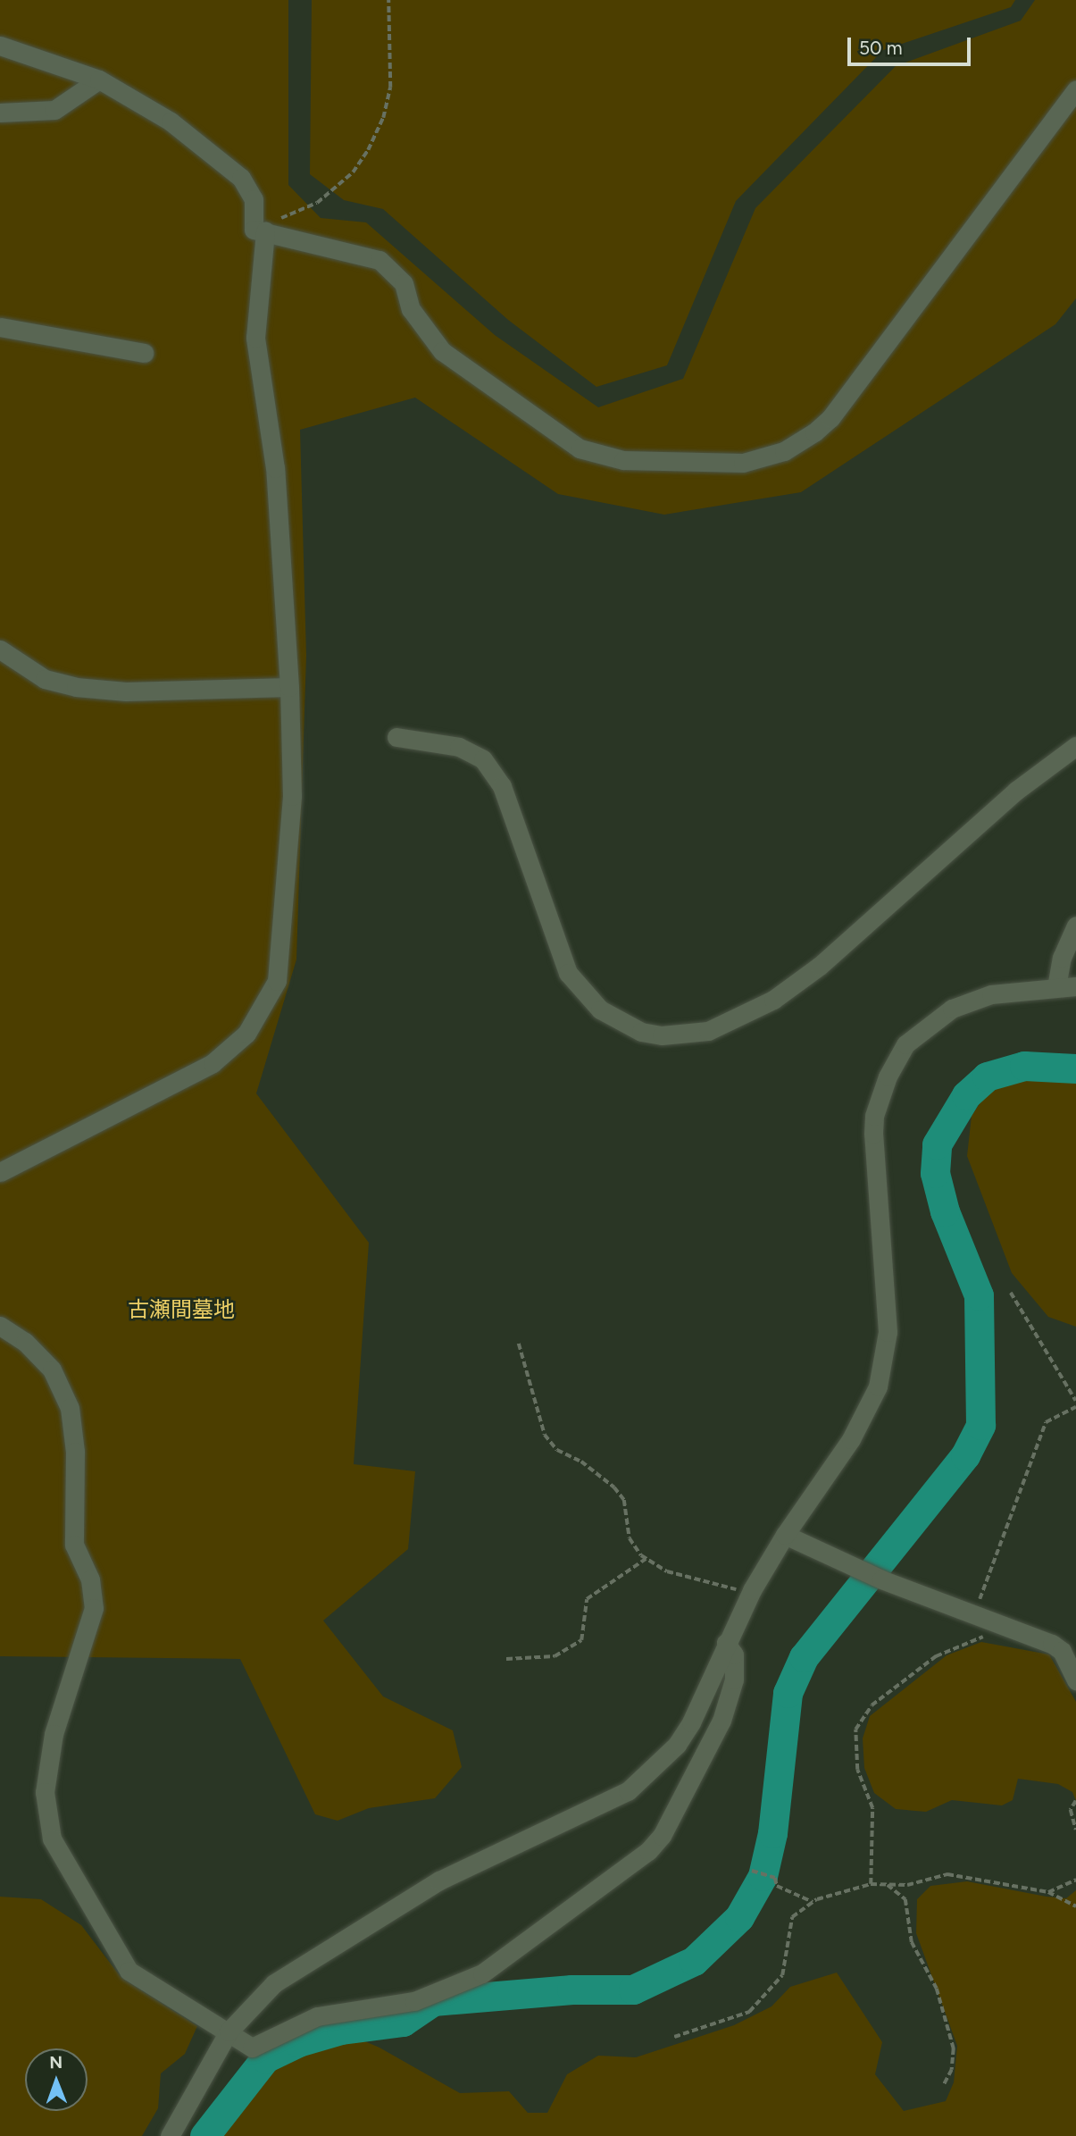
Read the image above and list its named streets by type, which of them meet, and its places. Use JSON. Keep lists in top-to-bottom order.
{
  "parks": ["古瀬間墓地"],
  "scale_bar": "50 m",
  "north": "top"
}
